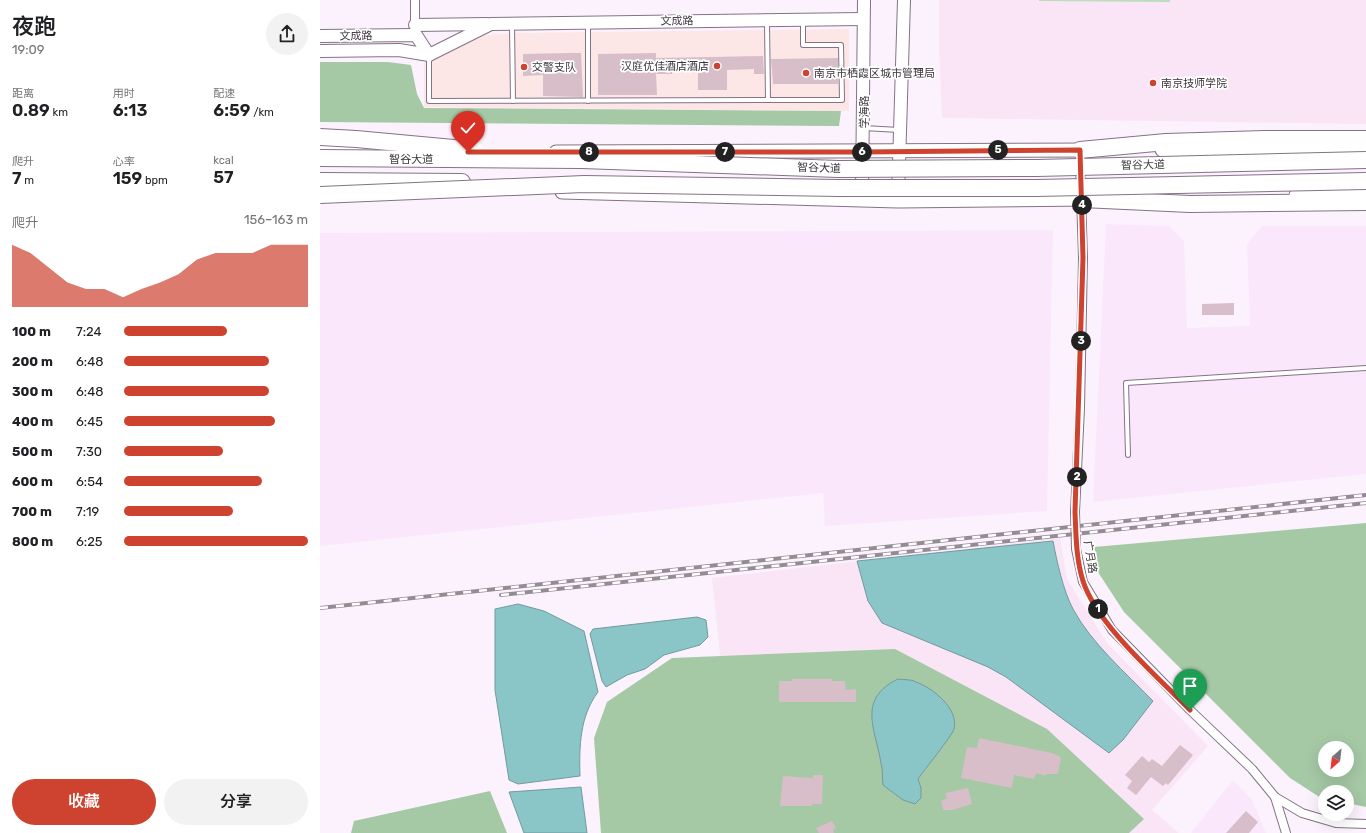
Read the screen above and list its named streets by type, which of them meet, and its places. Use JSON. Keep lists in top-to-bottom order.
{
  "streets": {
    "highway": ["智谷大道"],
    "street": ["文成路", "学海路", "广月路"]
  },
  "crossings": [
    ["文成路", "学海路"],
    ["学海路", "智谷大道"],
    ["智谷大道", "广月路"]
  ],
  "places": [
    "汉庭优佳酒店酒店",
    "交警支队",
    "南京市栖霞区城市管理局",
    "南京技师学院"
  ],
  "north": "bottom left",
  "page": {
    "heading": ["夜跑", "19:09"],
    "stats": [
      ["距离", "0.89 km"],
      ["用时", "6:13"],
      ["配速", "6:59 /km"],
      ["爬升", "7 m"],
      ["心率", "159 bpm"],
      ["kcal", "57"]
    ],
    "pins": [
      "5",
      "6",
      "7",
      "8",
      "4",
      "3",
      "2",
      "1"
    ],
    "chart": ["爬升", "156–163 m"],
    "list": [
      {
        "name": "100 m",
        "note": "7:24"
      },
      {
        "name": "200 m",
        "note": "6:48"
      },
      {
        "name": "300 m",
        "note": "6:48"
      },
      {
        "name": "400 m",
        "note": "6:45"
      },
      {
        "name": "500 m",
        "note": "7:30"
      },
      {
        "name": "600 m",
        "note": "6:54"
      },
      {
        "name": "700 m",
        "note": "7:19"
      },
      {
        "name": "800 m",
        "note": "6:25"
      }
    ],
    "buttons": ["收藏", "分享"]
  }
}
